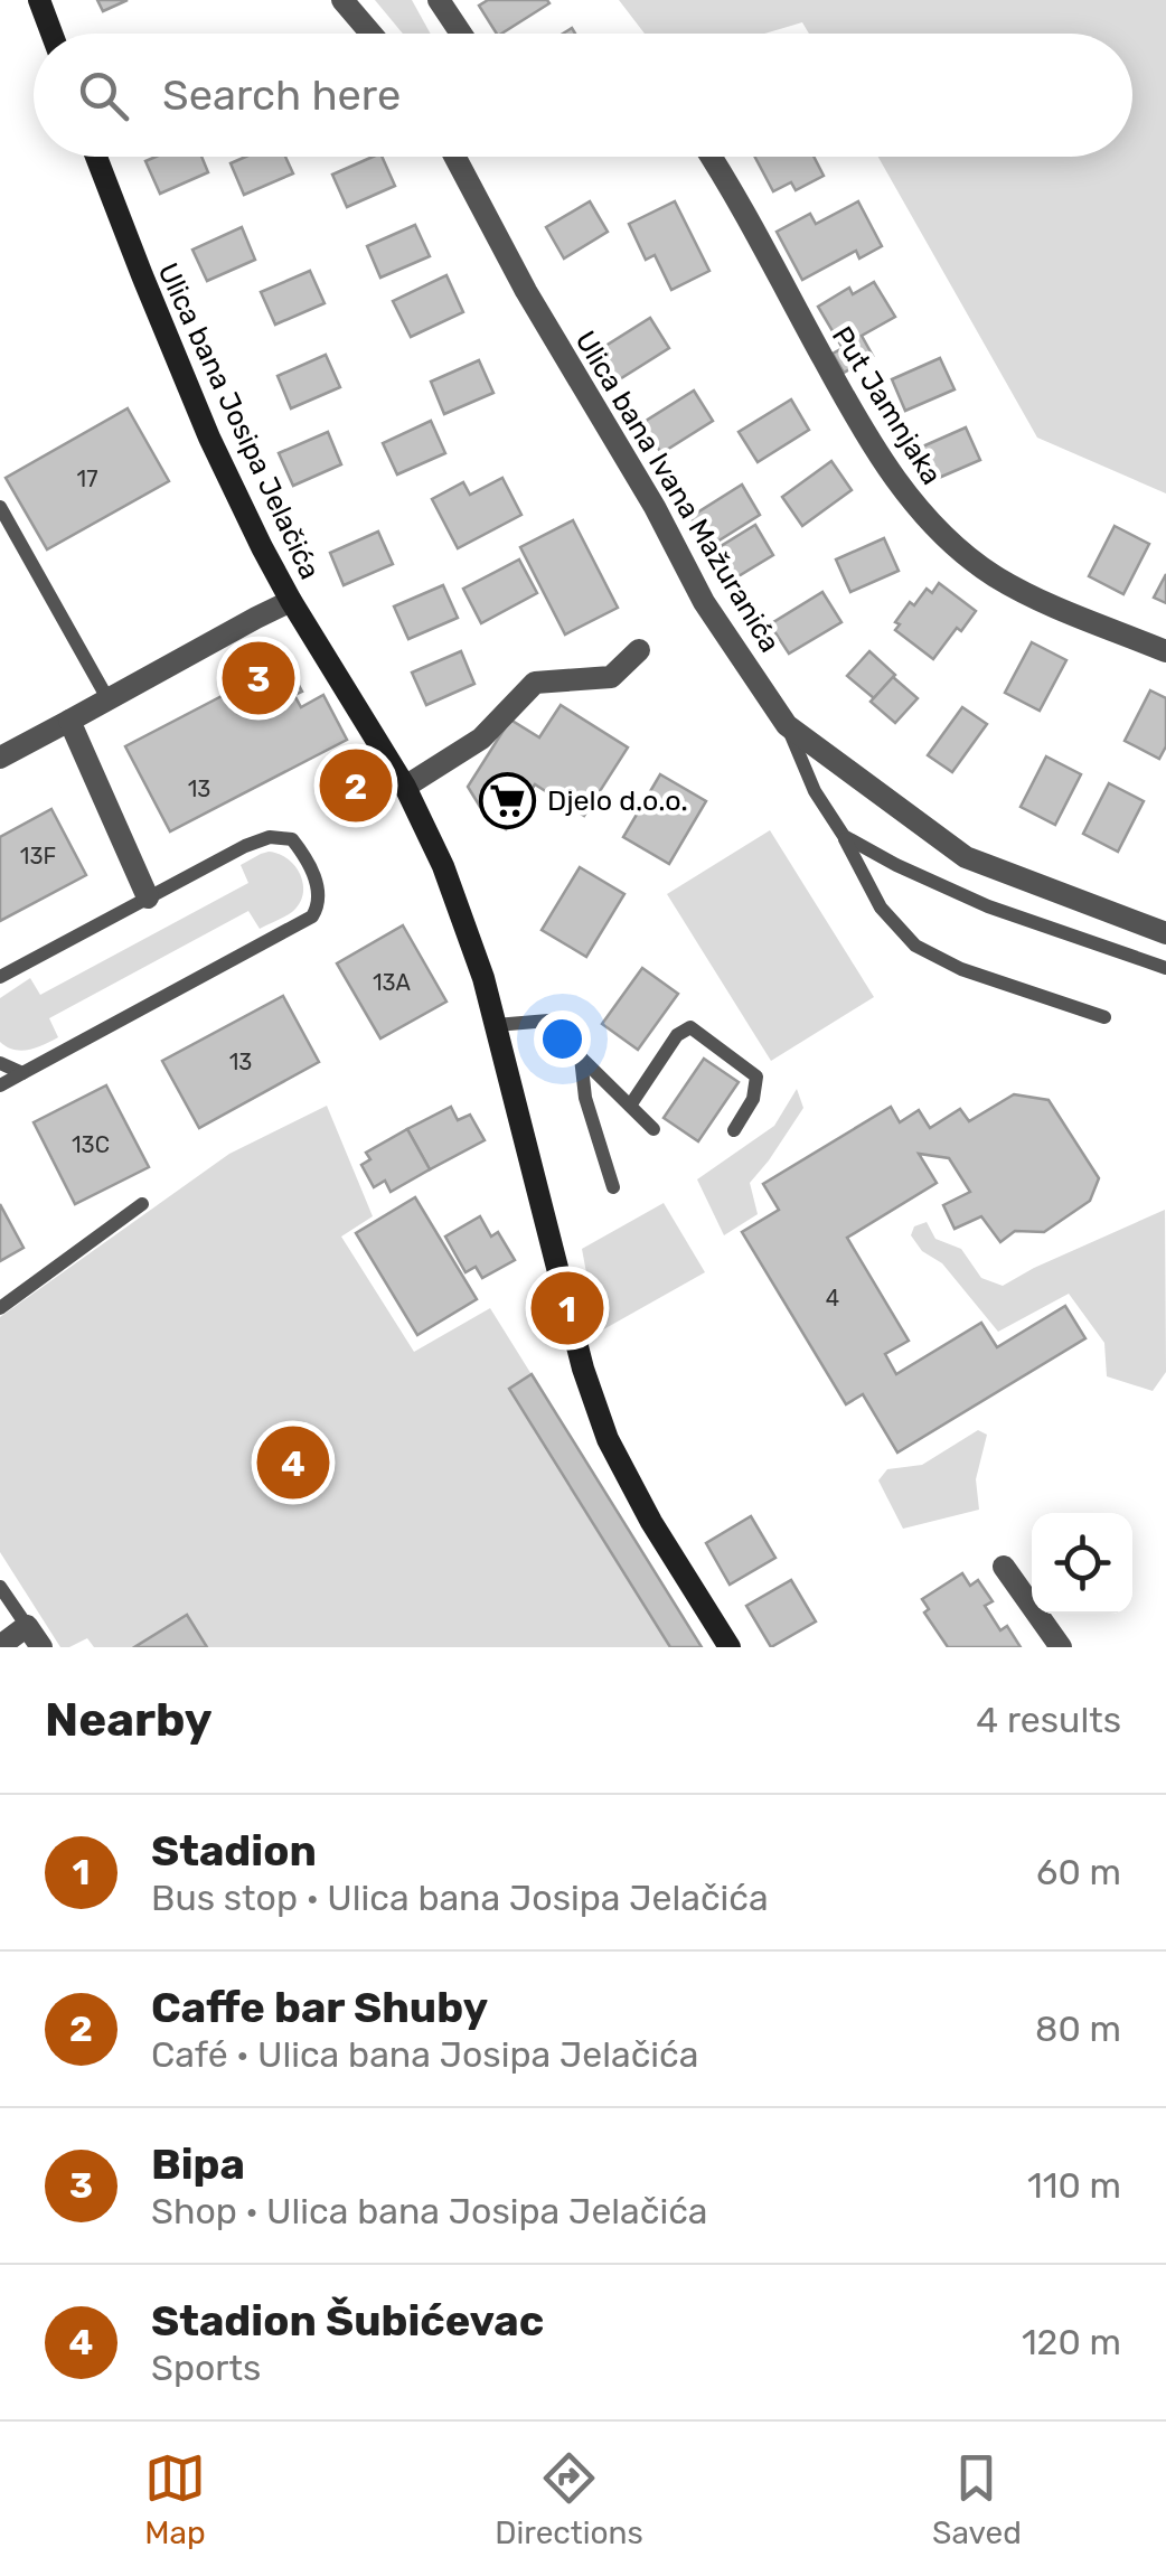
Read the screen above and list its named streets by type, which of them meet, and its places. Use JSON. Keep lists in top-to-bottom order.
{
  "streets": {
    "street": ["Put Jamnjaka", "Ulica bana Josipa Jelačića", "Ulica bana Ivana Mažuranića"]
  },
  "places": {
    "supermarket": ["Djelo d.o.o."]
  },
  "house_numbers": [
    "17",
    "13",
    "13F",
    "13A",
    "13",
    "13C",
    "4"
  ],
  "page": {
    "search": "Search here",
    "pins": [
      "3",
      "2",
      "1",
      "4"
    ],
    "heading": ["Nearby", "4 results"],
    "list": [
      {
        "mark": "1",
        "name": "Stadion",
        "note": "Bus stop · Ulica bana Josipa Jelačića",
        "value": "60 m"
      },
      {
        "mark": "2",
        "name": "Caffe bar Shuby",
        "note": "Café · Ulica bana Josipa Jelačića",
        "value": "80 m"
      },
      {
        "mark": "3",
        "name": "Bipa",
        "note": "Shop · Ulica bana Josipa Jelačića",
        "value": "110 m"
      },
      {
        "mark": "4",
        "name": "Stadion Šubićevac",
        "note": "Sports",
        "value": "120 m"
      }
    ],
    "nav": ["Map", "Directions", "Saved"]
  }
}
